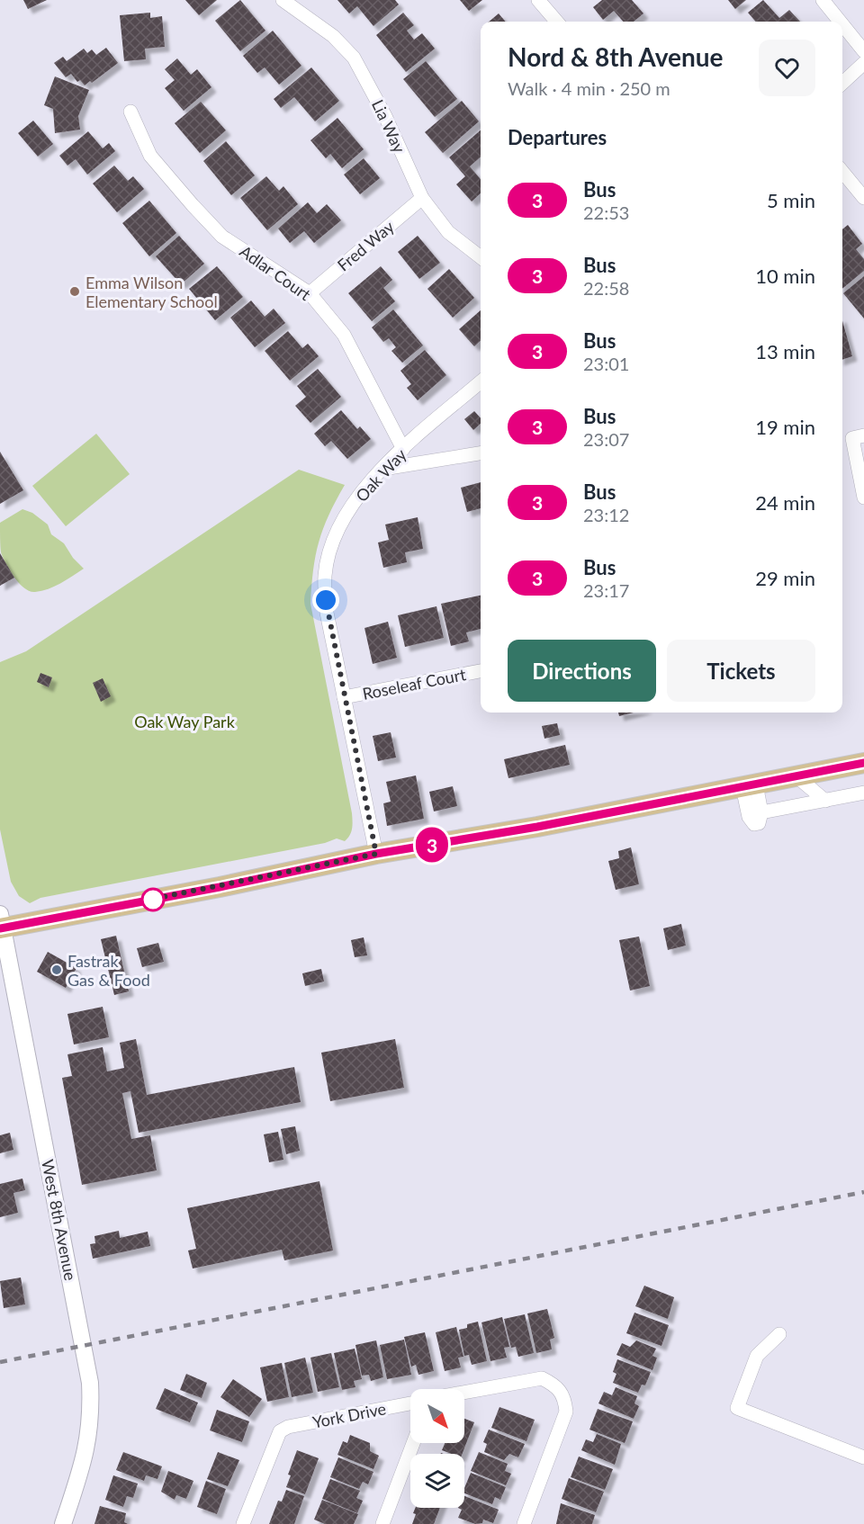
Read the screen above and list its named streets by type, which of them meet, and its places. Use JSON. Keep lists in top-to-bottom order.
{
  "streets": {
    "street": [
      "Lia Way",
      "Fred Way",
      "Adlar Court",
      "Oak Way",
      "Roseleaf Court",
      "West 8th Avenue",
      "York Drive"
    ]
  },
  "crossings": [
    ["Lia Way", "Fred Way"],
    ["Fred Way", "Adlar Court"],
    ["Adlar Court", "Oak Way"],
    ["Oak Way", "Roseleaf Court"]
  ],
  "parks": ["Oak Way Park"],
  "places": ["Emma Wilson Elementary School", "Fastrak Gas & Food"],
  "lines": ["bus line 3"],
  "north": "bottom right",
  "page": {
    "on_map": "3",
    "heading": [
      ["Nord & 8th Avenue", "Walk · 4 min · 250 m"],
      "Departures"
    ],
    "list": [
      {
        "mark": "3",
        "name": "Bus",
        "note": "22:53",
        "value": "5 min"
      },
      {
        "mark": "3",
        "name": "Bus",
        "note": "22:58",
        "value": "10 min"
      },
      {
        "mark": "3",
        "name": "Bus",
        "note": "23:01",
        "value": "13 min"
      },
      {
        "mark": "3",
        "name": "Bus",
        "note": "23:07",
        "value": "19 min"
      },
      {
        "mark": "3",
        "name": "Bus",
        "note": "23:12",
        "value": "24 min"
      },
      {
        "mark": "3",
        "name": "Bus",
        "note": "23:17",
        "value": "29 min"
      }
    ],
    "buttons": ["Directions", "Tickets"]
  }
}
